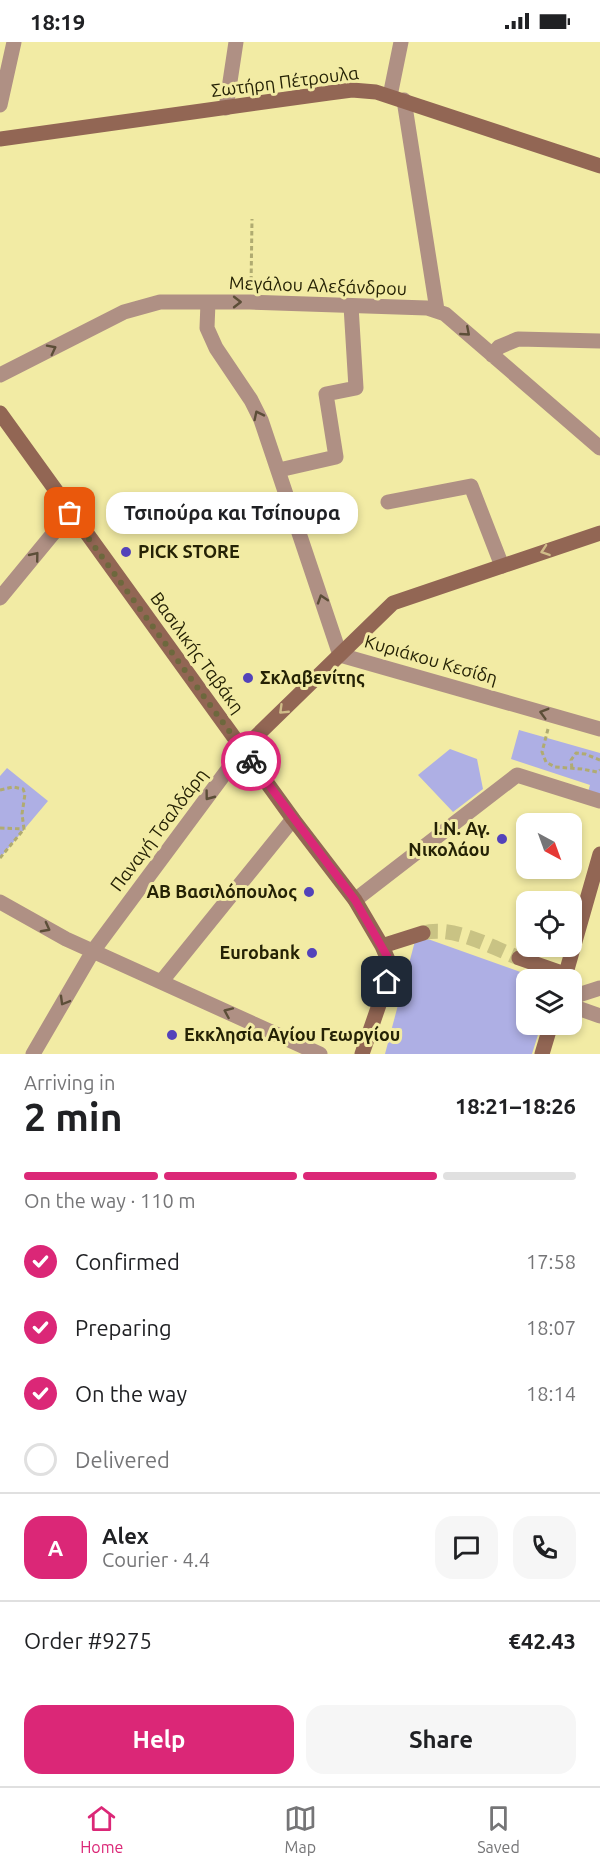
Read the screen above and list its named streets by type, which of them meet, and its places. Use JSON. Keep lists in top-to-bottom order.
{
  "streets": {
    "street": [
      "Σωτήρη Πέτρουλα",
      "Μεγάλου Αλεξάνδρου",
      "Βασιλικής Ταβάκη",
      "Κυριάκου Κεσίδη",
      "Παναγή Τσαλδάρη"
    ]
  },
  "crossings": [
    ["Μεγάλου Αλεξάνδρου", "Κυριάκου Κεσίδη"],
    ["Βασιλικής Ταβάκη", "Παναγή Τσαλδάρη"],
    ["Κυριάκου Κεσίδη", "Παναγή Τσαλδάρη"]
  ],
  "one_way": ["Μεγάλου Αλεξάνδρου", "Κυριάκου Κεσίδη"],
  "places": [
    "Τσιπούρα και Τσίπουρα",
    "PICK STORE",
    "Σκλαβενίτης",
    "Ι.Ν. Αγ. Νικολάου",
    "ΑΒ Βασιλόπουλος",
    "Eurobank",
    "Εκκλησία Αγίου Γεωργίου"
  ],
  "north": "bottom right",
  "page": {
    "status": "18:19",
    "bubble": "Τσιπούρα και Τσίπουρα",
    "heading": ["2 min", "Arriving in", "18:21–18:26"],
    "panel": [
      "Alex",
      "Courier · 4.4",
      "Order #9275",
      "€42.43"
    ],
    "bar": "On the way · 110 m",
    "list": [
      ["Confirmed", "17:58"],
      ["Preparing", "18:07"],
      ["On the way", "18:14"],
      "Delivered"
    ],
    "round": "A",
    "buttons": ["Help", "Share"],
    "tabs": ["Home", "Map", "Saved"]
  }
}
